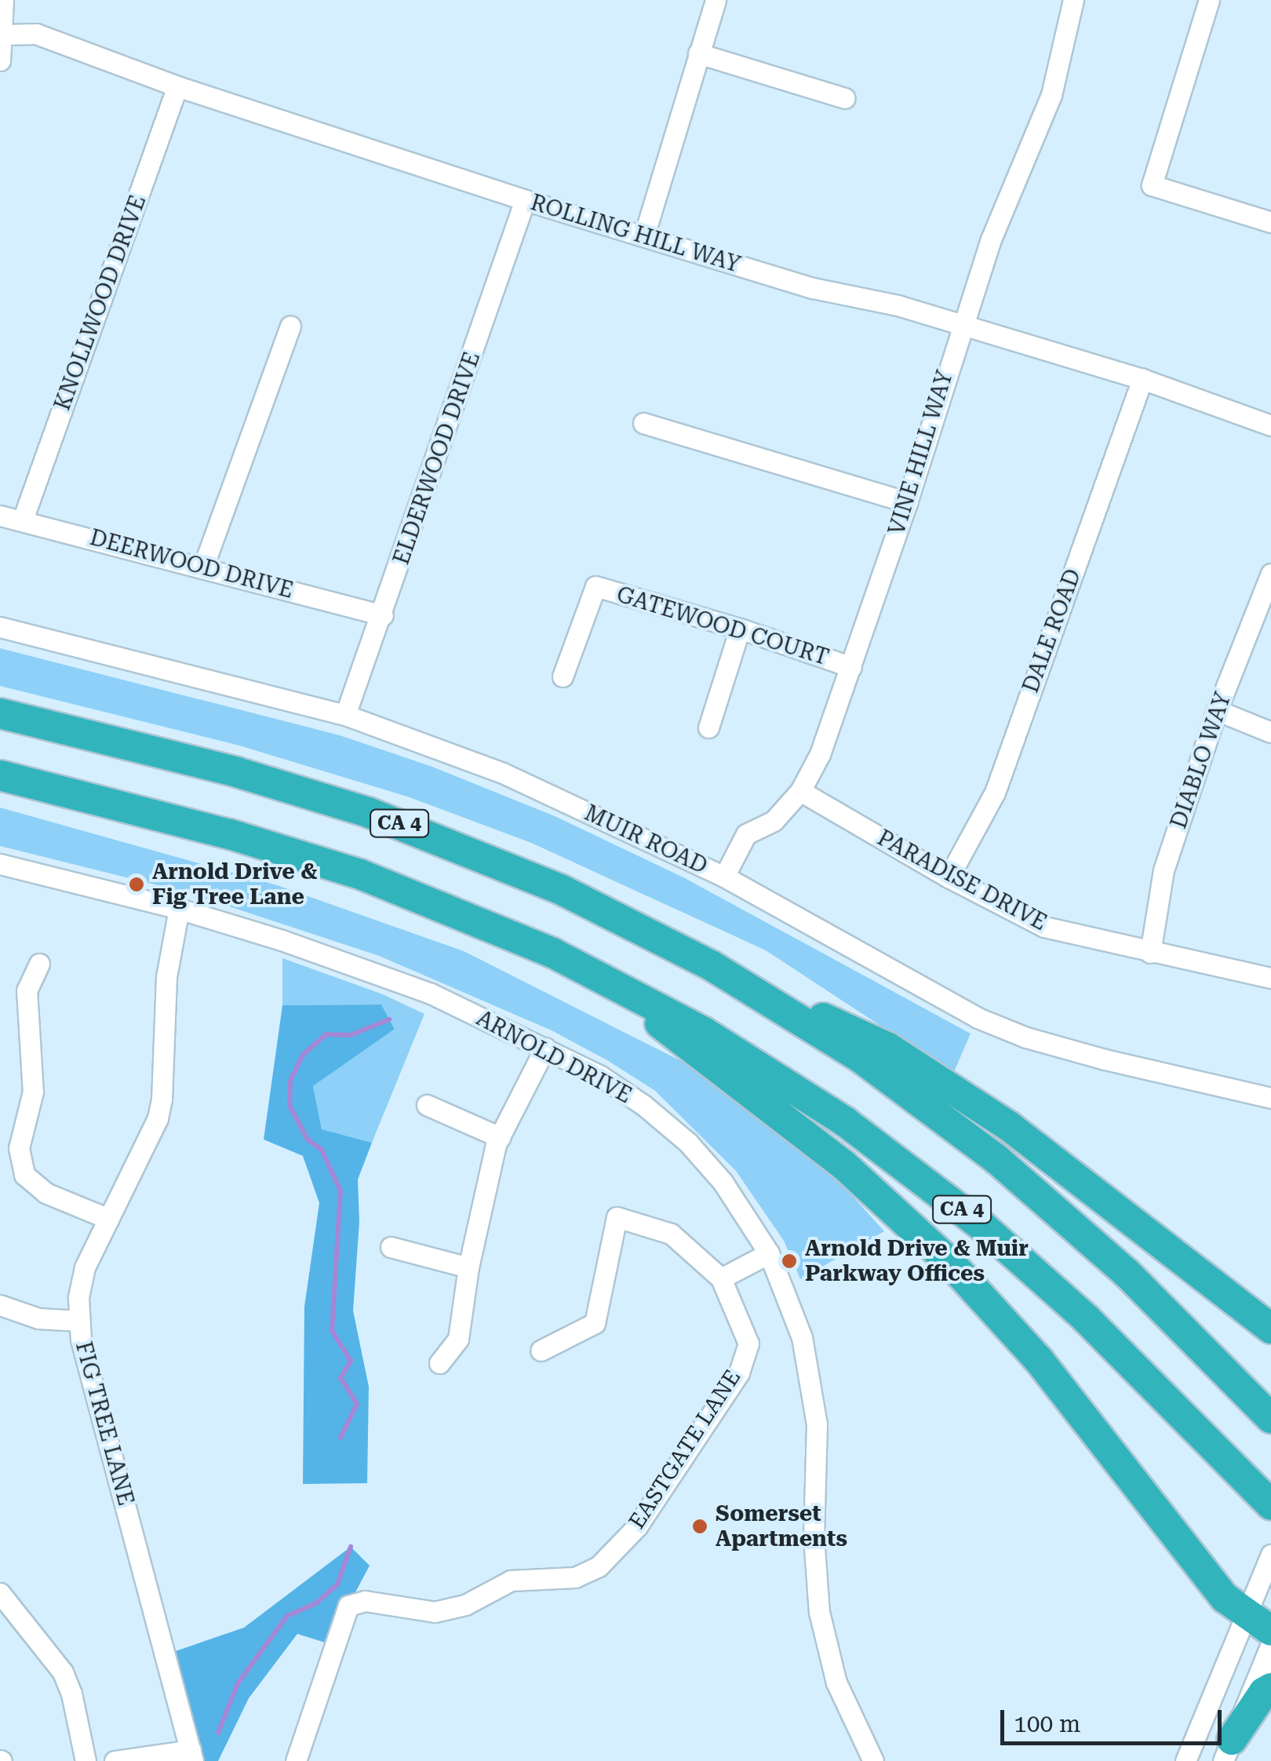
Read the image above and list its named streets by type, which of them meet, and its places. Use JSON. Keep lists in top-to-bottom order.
{
  "streets": {
    "highway": ["CA 4"],
    "street": [
      "ROLLING HILL WAY",
      "KNOLLWOOD DRIVE",
      "VINE HILL WAY",
      "ELDERWOOD DRIVE",
      "DEERWOOD DRIVE",
      "GATEWOOD COURT",
      "DALE ROAD",
      "DIABLO WAY",
      "MUIR ROAD",
      "PARADISE DRIVE",
      "ARNOLD DRIVE",
      "FIG TREE LANE",
      "EASTGATE LANE"
    ]
  },
  "crossings": [
    ["ROLLING HILL WAY", "KNOLLWOOD DRIVE"],
    ["ROLLING HILL WAY", "VINE HILL WAY"],
    ["ROLLING HILL WAY", "ELDERWOOD DRIVE"],
    ["ROLLING HILL WAY", "DALE ROAD"],
    ["KNOLLWOOD DRIVE", "DEERWOOD DRIVE"],
    ["VINE HILL WAY", "GATEWOOD COURT"],
    ["VINE HILL WAY", "MUIR ROAD"],
    ["VINE HILL WAY", "PARADISE DRIVE"],
    ["ELDERWOOD DRIVE", "DEERWOOD DRIVE"],
    ["ELDERWOOD DRIVE", "MUIR ROAD"],
    ["DALE ROAD", "PARADISE DRIVE"],
    ["DIABLO WAY", "PARADISE DRIVE"],
    ["ARNOLD DRIVE", "FIG TREE LANE"]
  ],
  "places": ["Arnold Drive & Fig Tree Lane", "Arnold Drive & Muir Parkway Offices", "Somerset Apartments"],
  "scale_bar": "100 m"
}
